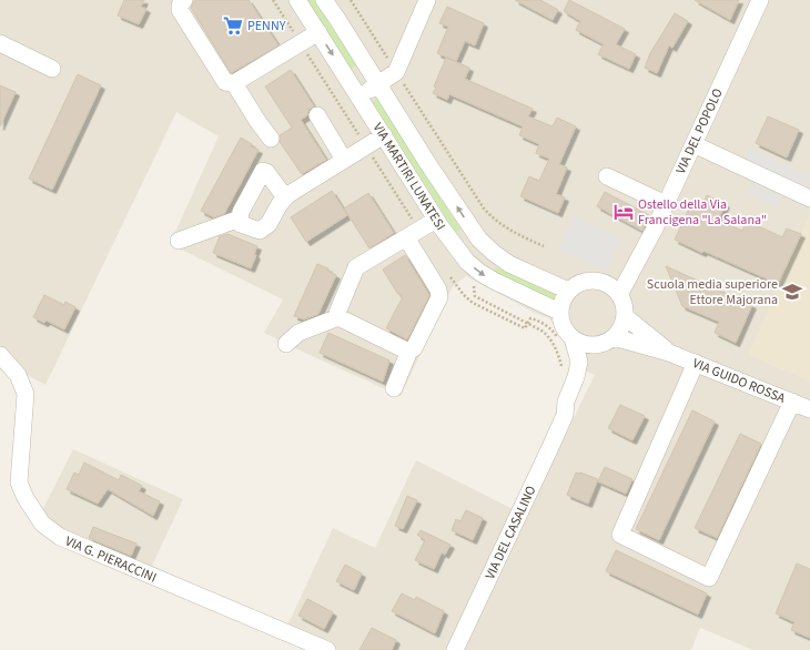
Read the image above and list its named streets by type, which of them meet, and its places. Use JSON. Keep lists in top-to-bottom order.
{
  "streets": {
    "street": [
      "VIA DEL POPOLO",
      "VIA MARTIRI LUNATESI",
      "VIA GUIDO ROSSA",
      "VIA DEL CASALINO",
      "VIA G. PIERACCINI"
    ]
  },
  "crossings": [
    ["VIA DEL POPOLO", "VIA MARTIRI LUNATESI"],
    ["VIA DEL POPOLO", "VIA GUIDO ROSSA"],
    ["VIA DEL POPOLO", "VIA DEL CASALINO"],
    ["VIA MARTIRI LUNATESI", "VIA GUIDO ROSSA"],
    ["VIA MARTIRI LUNATESI", "VIA DEL CASALINO"],
    ["VIA GUIDO ROSSA", "VIA DEL CASALINO"]
  ],
  "places": {
    "supermarket": ["PENNY"],
    "hotel": ["Ostello della Via Francigena \"La Salana\""],
    "school or university": ["Scuola media superiore Ettore Majorana"]
  }
}
